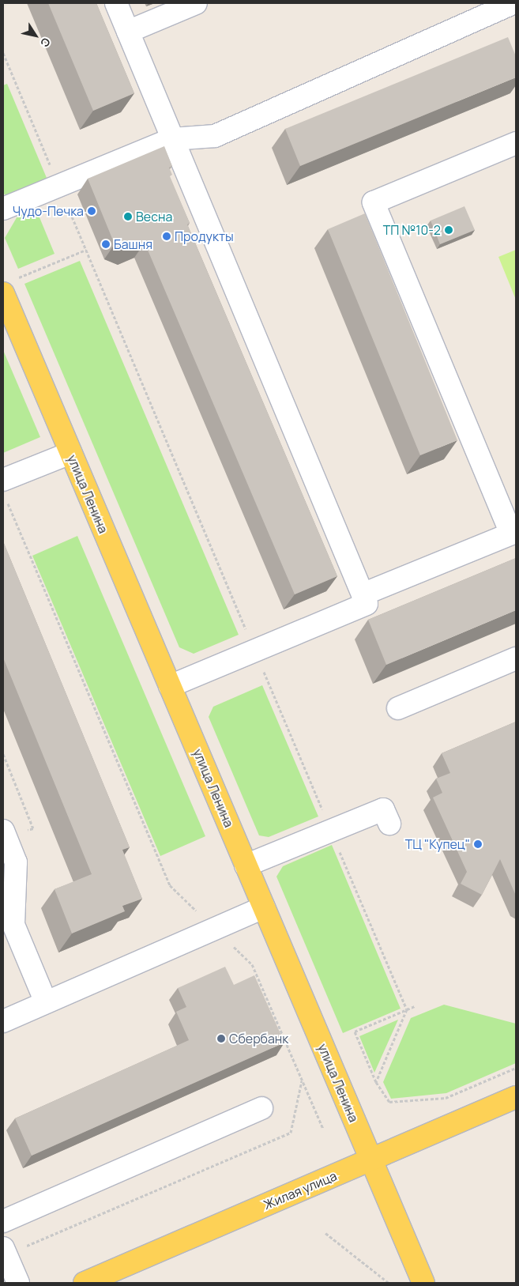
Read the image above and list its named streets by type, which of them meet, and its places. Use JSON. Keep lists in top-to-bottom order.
{
  "streets": {
    "main road": ["улица Ленина", "Жилая улица"]
  },
  "crossings": [
    ["улица Ленина", "Жилая улица"]
  ],
  "places": [
    "Чудо-Печка",
    "Весна",
    "ТП №10-2",
    "Продукты",
    "Башня",
    "ТЦ \"Купец\"",
    "Сбербанк"
  ],
  "north": "bottom right"
}
